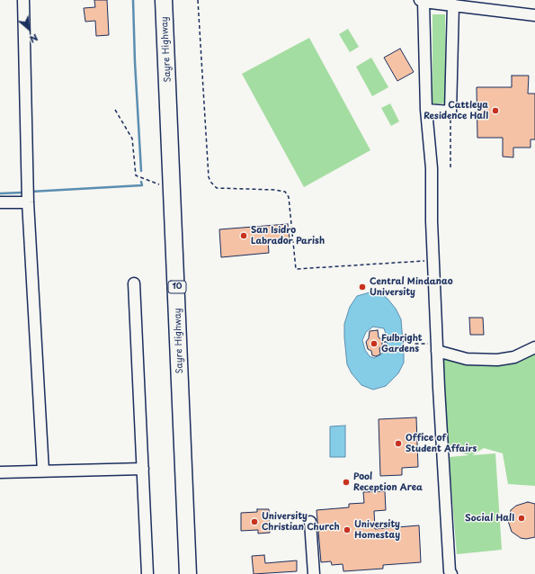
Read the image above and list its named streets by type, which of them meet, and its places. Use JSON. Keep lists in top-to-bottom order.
{
  "streets": {
    "highway": ["Sayre Highway", "10"]
  },
  "places": [
    "Cattleya Residence Hall",
    "San Isidro Labrador Parish",
    "Central Mindanao University",
    "Fulbright Gardens",
    "Office of Student Affairs",
    "Pool Reception Area",
    "Social Hall",
    "University Christian Church",
    "University Homestay"
  ],
  "north": "bottom right"
}
